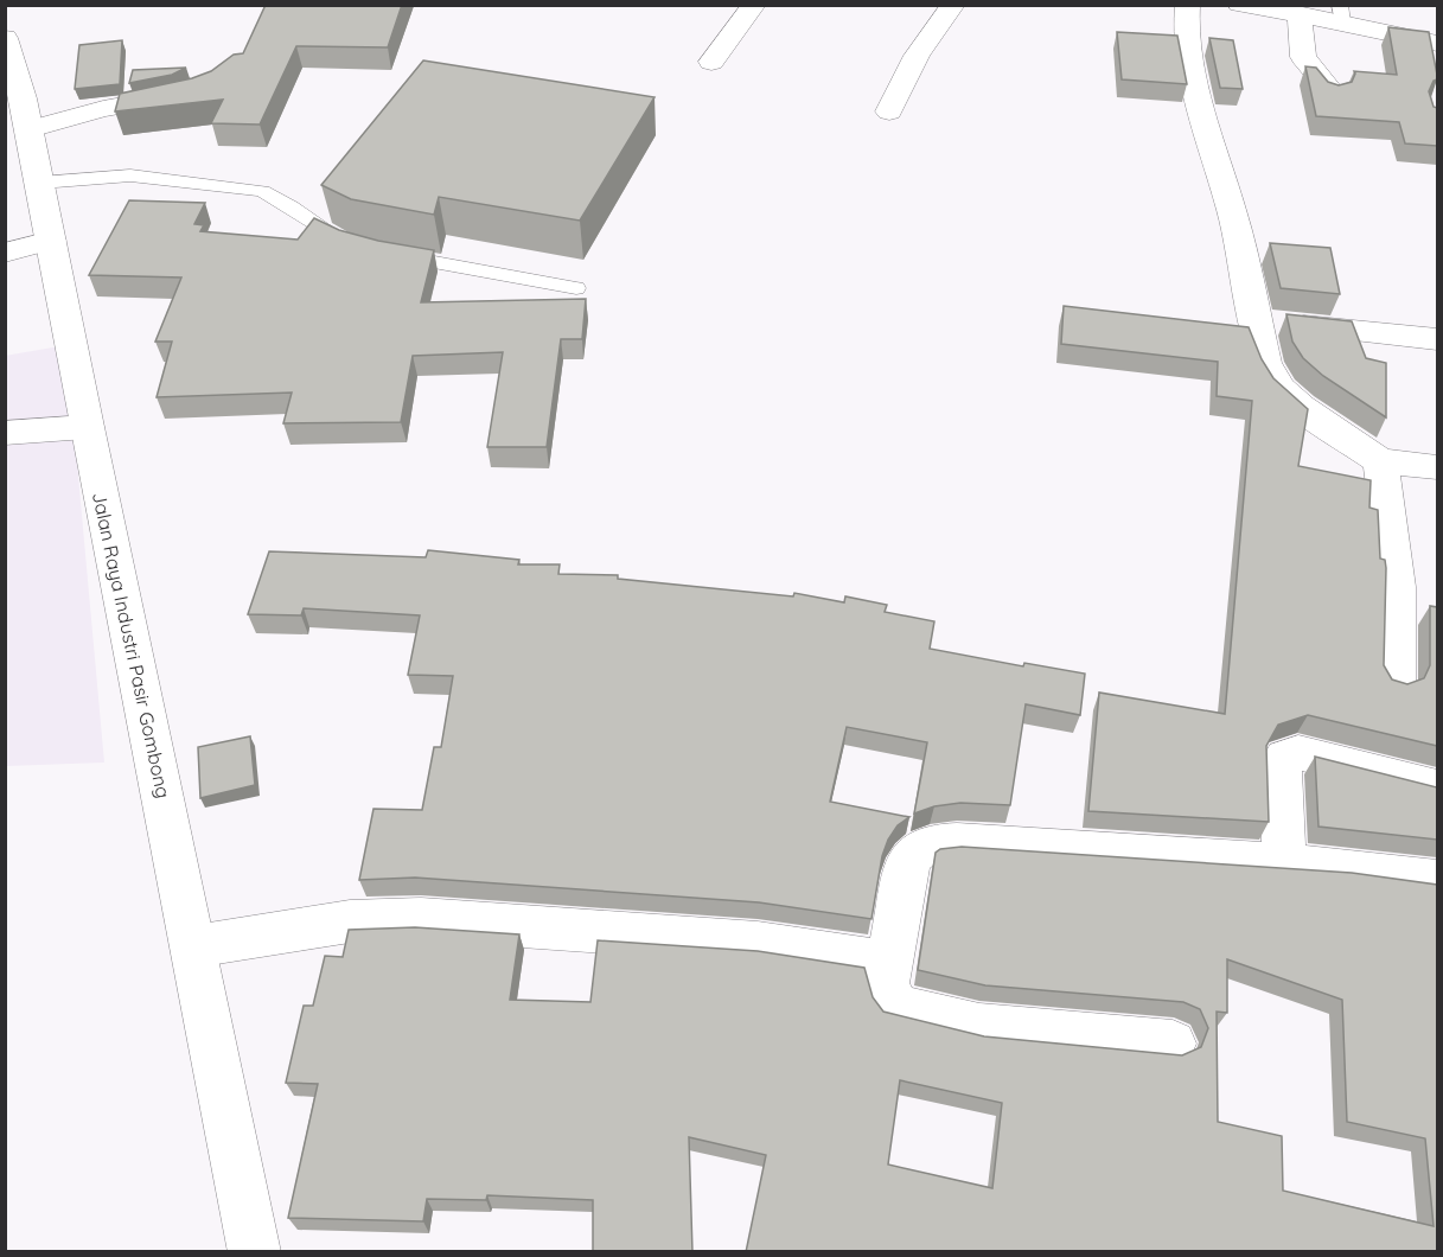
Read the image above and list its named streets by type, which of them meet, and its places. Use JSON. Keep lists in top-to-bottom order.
{
  "streets": {
    "street": ["Jalan Raya Industri Pasir Gombong"]
  }
}
